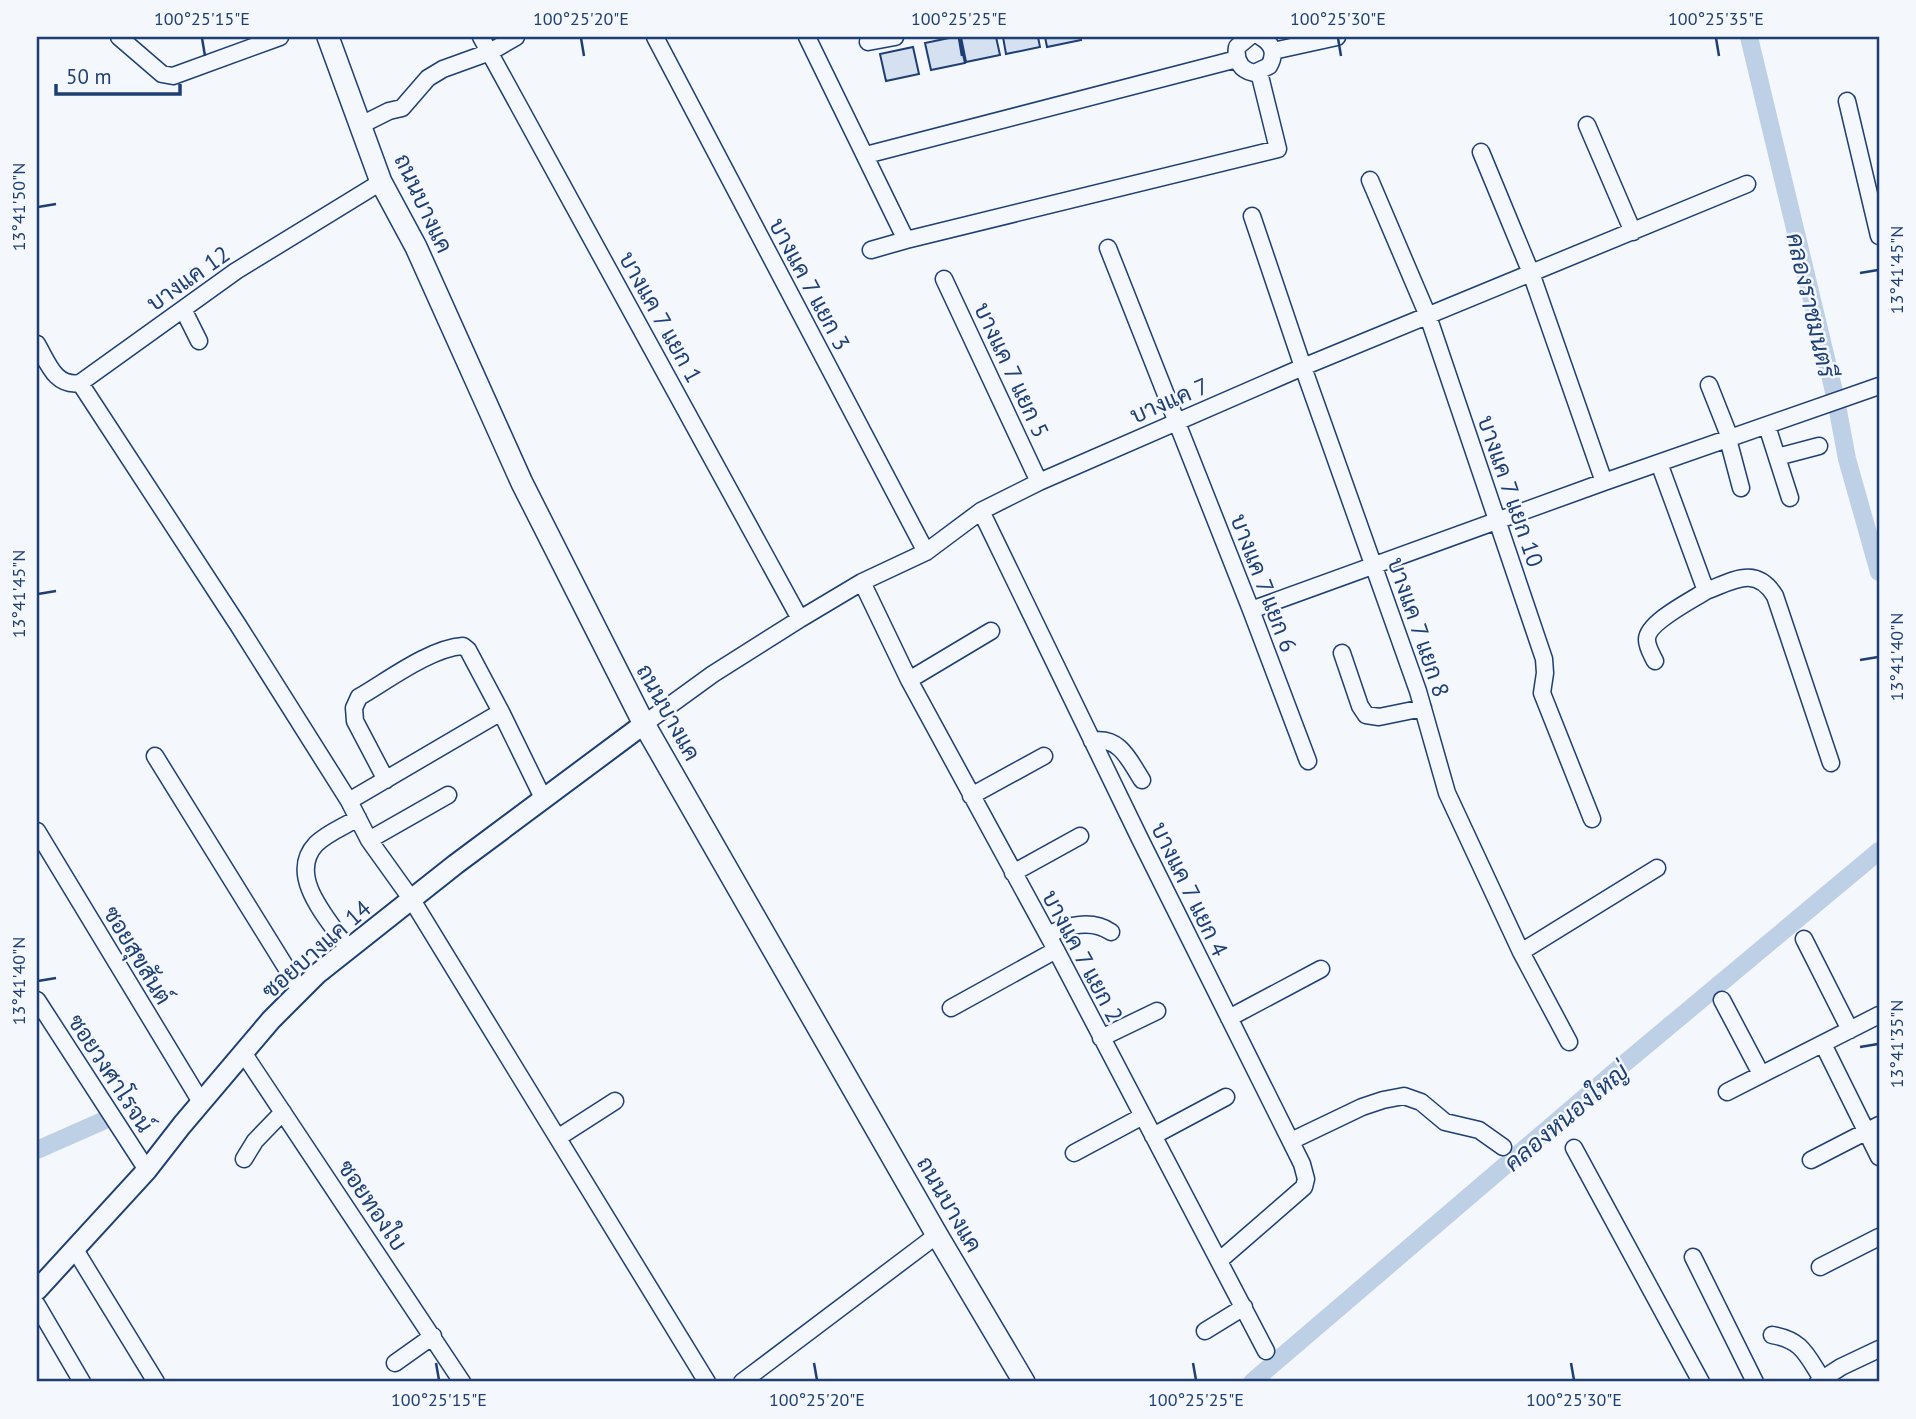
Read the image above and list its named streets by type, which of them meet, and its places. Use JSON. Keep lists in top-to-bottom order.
{
  "streets": {
    "main road": ["ถนนบางแค"],
    "street": [
      "บางแค 12",
      "บางแค 7 แยก 3",
      "บางแค 7 แยก 1",
      "บางแค 7 แยก 5",
      "บางแค 7",
      "บางแค 7 แยก 10",
      "บางแค 7 แยก 6",
      "บางแค 7 แยก 8",
      "บางแค 7 แยก 4",
      "ซอยบางแค 14",
      "ซอยสุขสันต์",
      "บางแค 7 แยก 2",
      "ซอยวงศาโรจน์",
      "ซอยทองใบ"
    ]
  },
  "crossings": [
    ["ถนนบางแค", "บางแค 12"],
    ["ถนนบางแค", "บางแค 7"],
    ["ถนนบางแค", "ซอยบางแค 14"],
    ["บางแค 7 แยก 3", "บางแค 7"],
    ["บางแค 7 แยก 1", "บางแค 7"],
    ["บางแค 7 แยก 5", "บางแค 7"],
    ["บางแค 7", "บางแค 7 แยก 10"],
    ["บางแค 7", "บางแค 7 แยก 6"],
    ["บางแค 7", "บางแค 7 แยก 8"],
    ["บางแค 7", "บางแค 7 แยก 4"],
    ["บางแค 7", "ซอยบางแค 14"],
    ["บางแค 7", "บางแค 7 แยก 2"],
    ["บางแค 7 แยก 4", "บางแค 7 แยก 2"],
    ["ซอยบางแค 14", "ซอยสุขสันต์"],
    ["ซอยบางแค 14", "ซอยวงศาโรจน์"],
    ["ซอยบางแค 14", "ซอยทองใบ"]
  ],
  "water": ["คลองราชมนตรี", "คลองหนองใหญ่"],
  "scale_bar": "50 m",
  "coordinates": [
    "100°25'15\"E",
    "100°25'20\"E",
    "100°25'25\"E",
    "100°25'30\"E",
    "100°25'35\"E",
    "13°41'50\"N",
    "13°41'45\"N",
    "13°41'40\"N",
    "13°41'35\"N"
  ]
}
